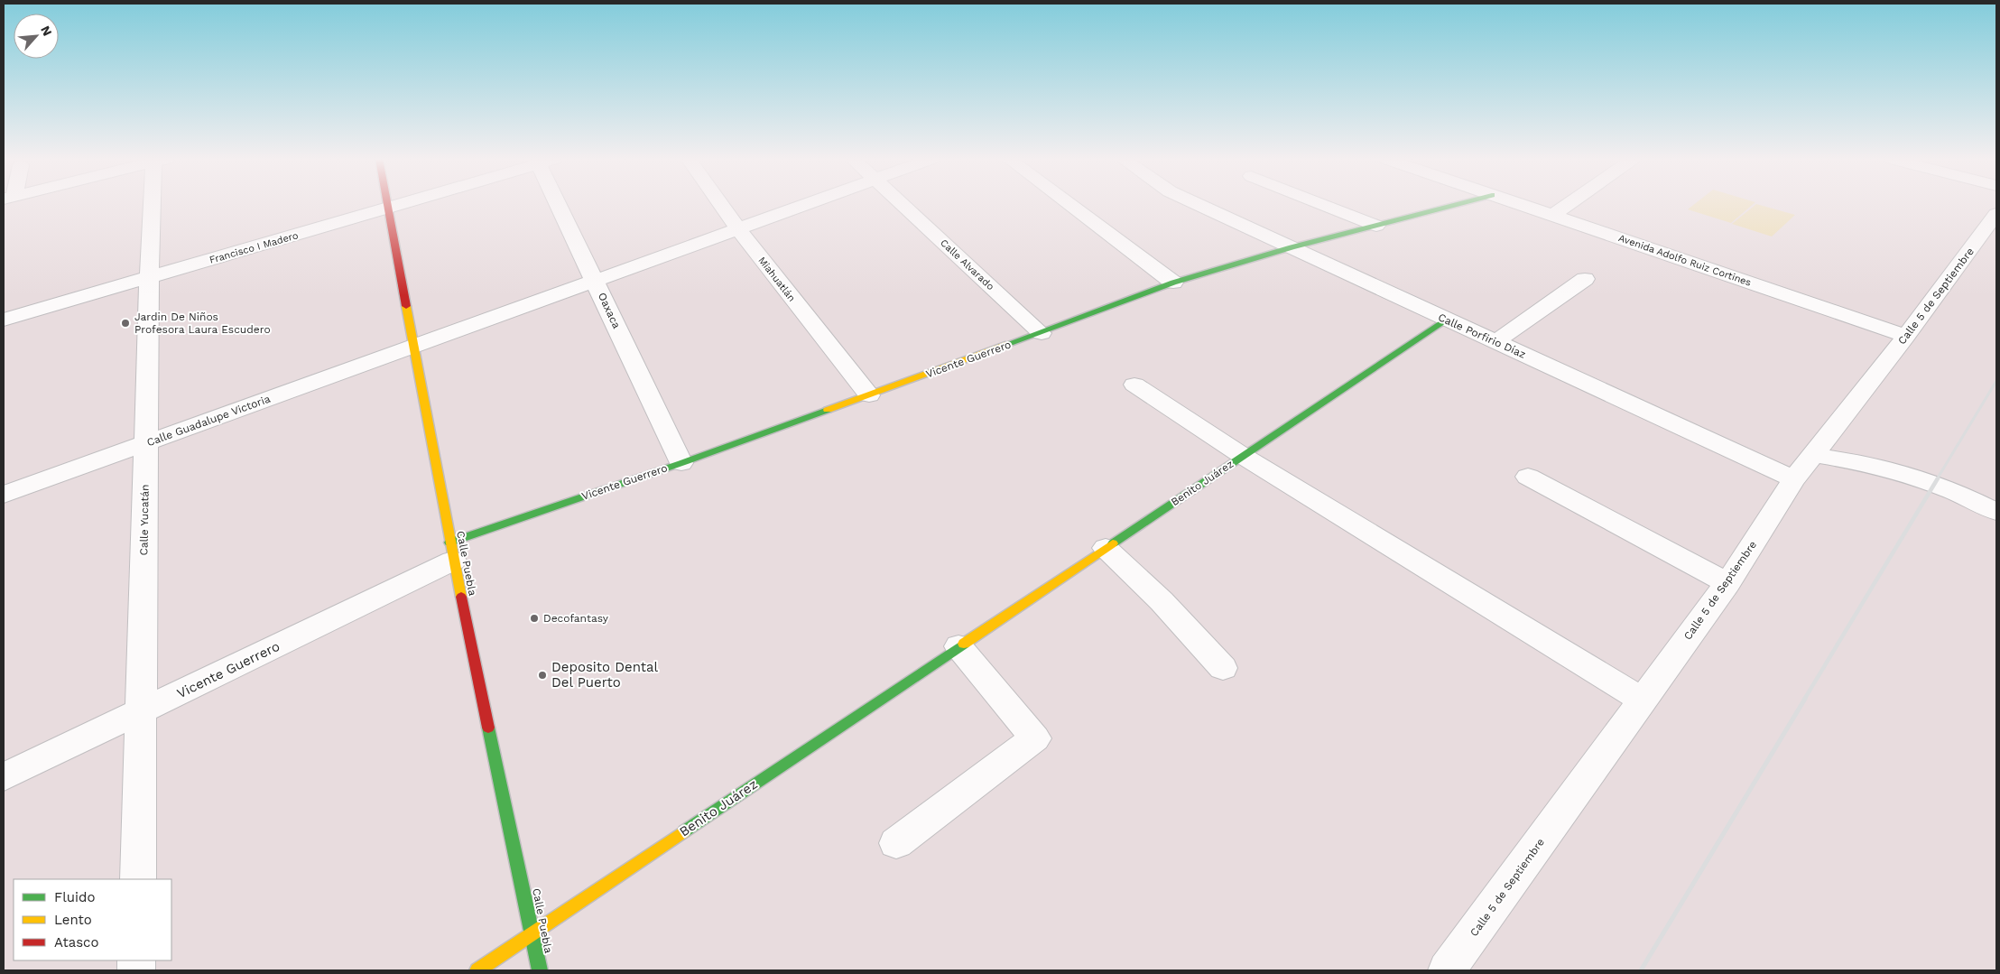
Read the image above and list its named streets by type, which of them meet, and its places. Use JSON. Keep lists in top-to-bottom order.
{
  "streets": {
    "street": [
      "Francisco I Madero",
      "Avenida Adolfo Ruiz Cortines",
      "Calle Alvarado",
      "Miahuatlán",
      "Calle 5 de Septiembre",
      "Oaxaca",
      "Calle Porfirio Díaz",
      "Vicente Guerrero",
      "Calle Guadalupe Victoria",
      "Benito Juárez",
      "Calle Yucatán",
      "Calle Puebla"
    ]
  },
  "crossings": [
    ["Francisco I Madero", "Calle Yucatán"],
    ["Francisco I Madero", "Calle Puebla"],
    ["Avenida Adolfo Ruiz Cortines", "Calle 5 de Septiembre"],
    ["Calle Alvarado", "Vicente Guerrero"],
    ["Miahuatlán", "Vicente Guerrero"],
    ["Miahuatlán", "Calle Guadalupe Victoria"],
    ["Calle 5 de Septiembre", "Calle Porfirio Díaz"],
    ["Oaxaca", "Vicente Guerrero"],
    ["Oaxaca", "Calle Guadalupe Victoria"],
    ["Calle Porfirio Díaz", "Vicente Guerrero"],
    ["Calle Porfirio Díaz", "Benito Juárez"],
    ["Vicente Guerrero", "Calle Yucatán"],
    ["Vicente Guerrero", "Calle Puebla"],
    ["Calle Guadalupe Victoria", "Calle Yucatán"],
    ["Calle Guadalupe Victoria", "Calle Puebla"],
    ["Benito Juárez", "Calle Puebla"]
  ],
  "places": ["Jardin De Niños Profesora Laura Escudero", "Decofantasy", "Deposito Dental Del Puerto"],
  "legend": ["Fluido", "Lento", "Atasco"],
  "north": "top right"
}
